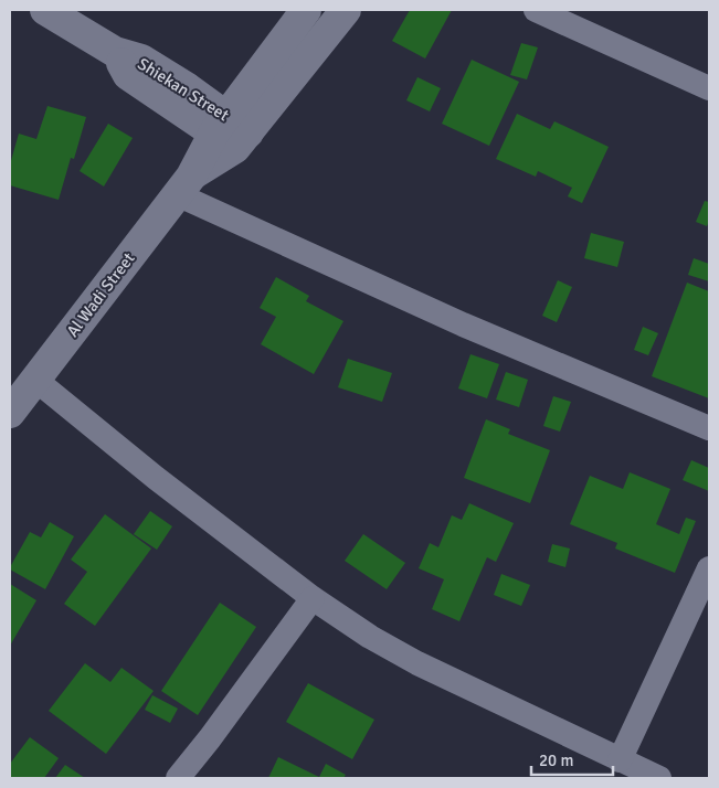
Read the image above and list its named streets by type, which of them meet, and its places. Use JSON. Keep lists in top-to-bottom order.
{
  "streets": {
    "main road": ["Shiekan Street", "Al Wadi Street"]
  },
  "crossings": [
    ["Shiekan Street", "Al Wadi Street"]
  ],
  "scale_bar": "20 m"
}
